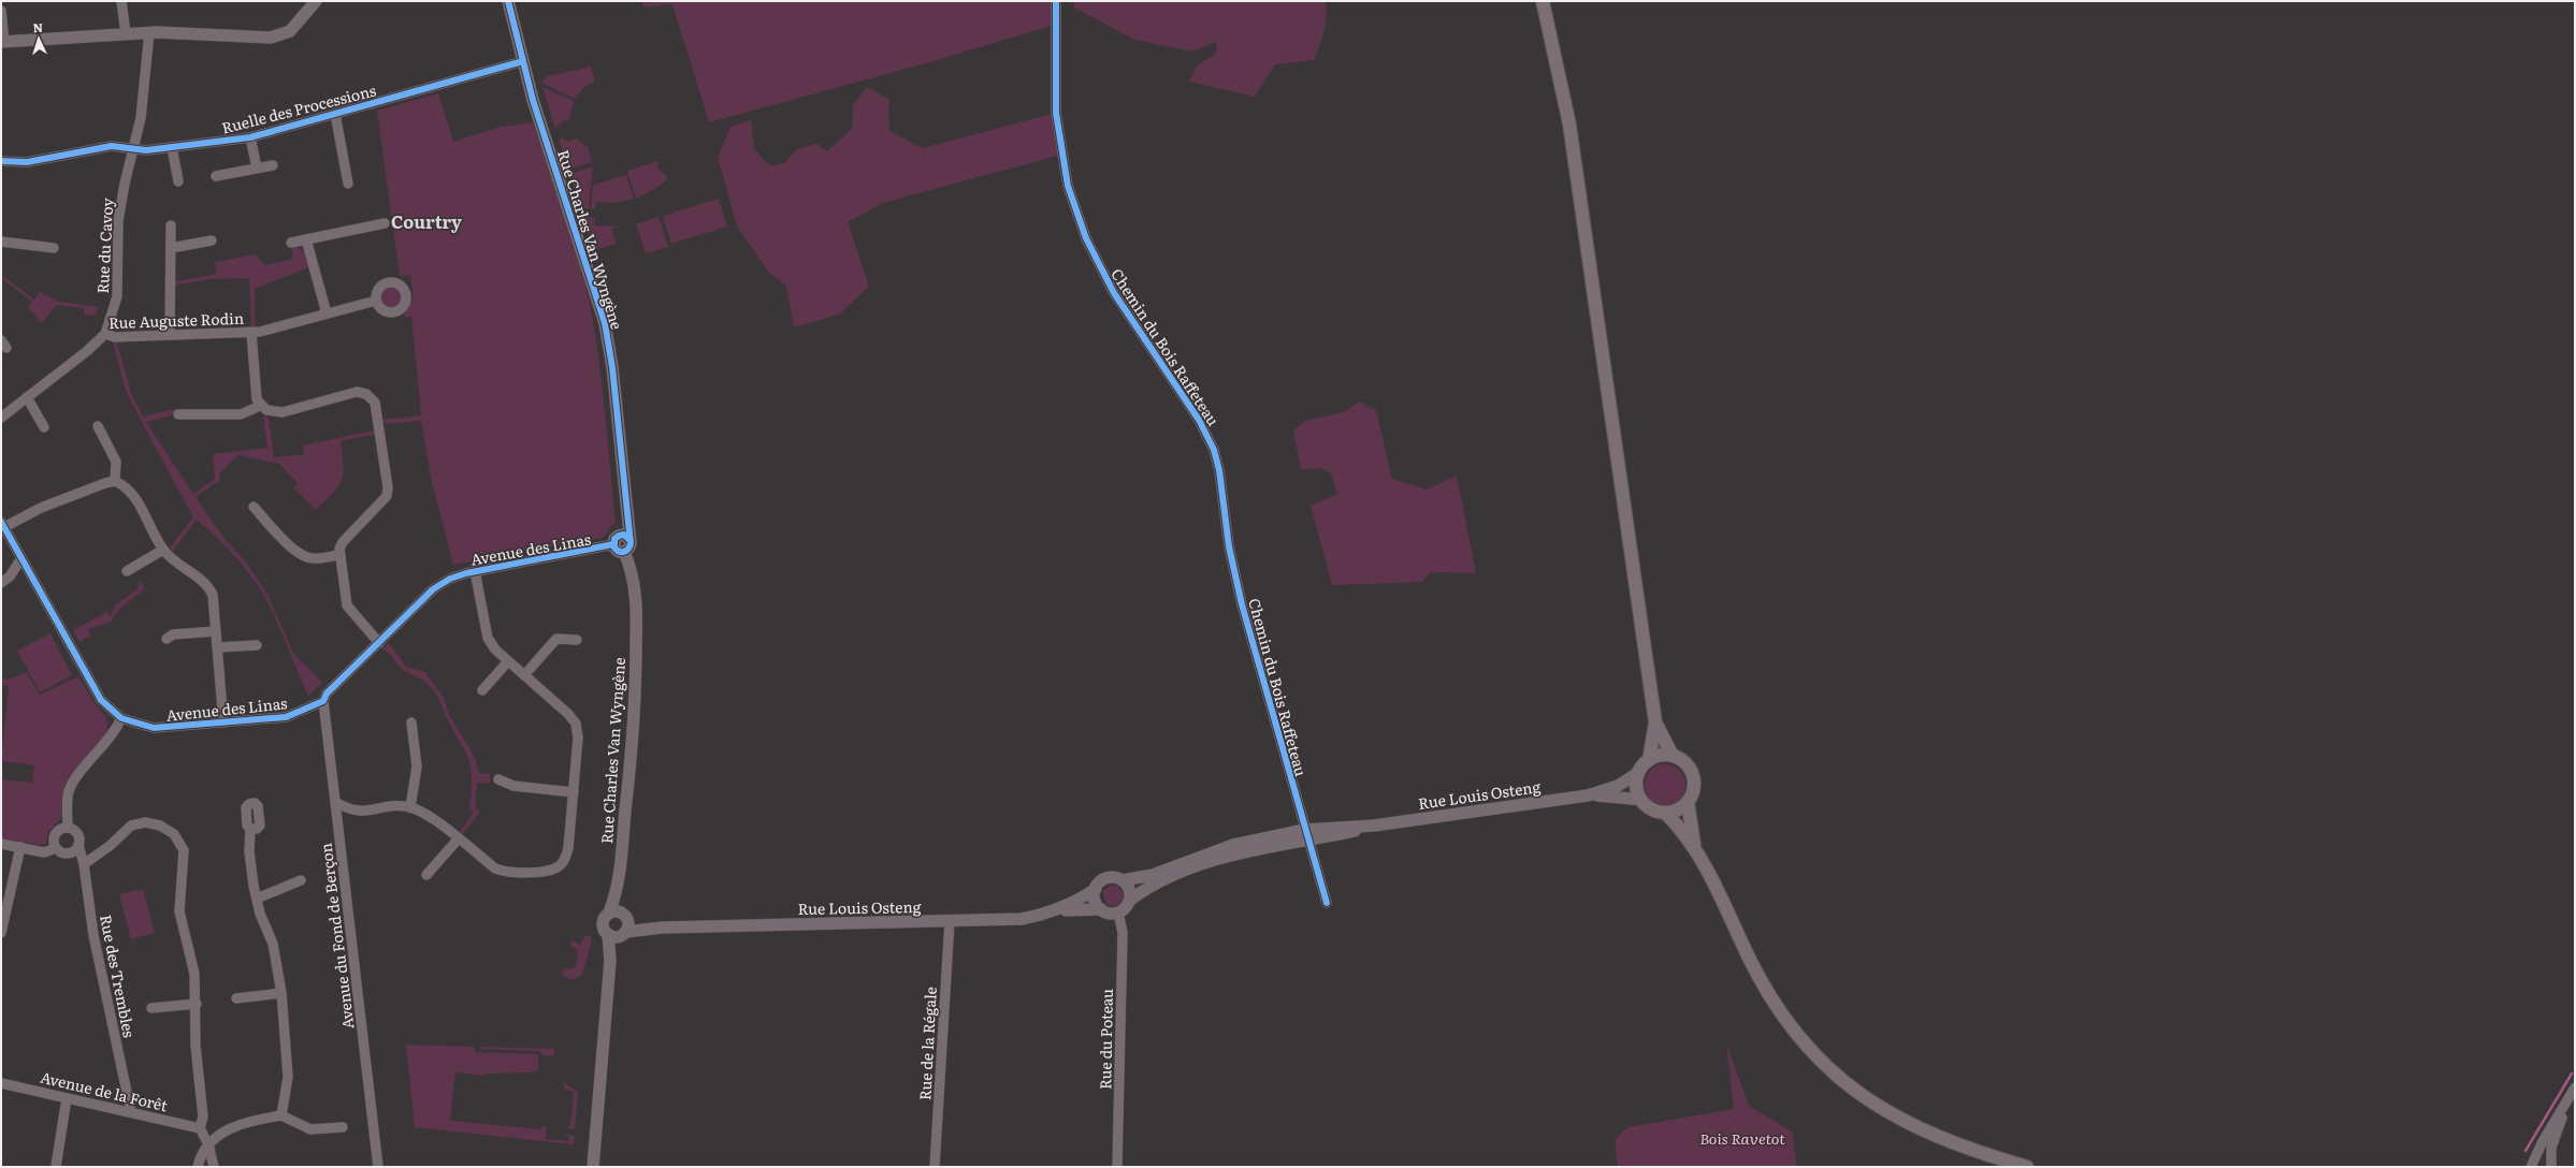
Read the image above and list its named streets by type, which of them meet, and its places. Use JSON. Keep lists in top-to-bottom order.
{
  "streets": {
    "street": [
      "Ruelle des Processions",
      "Rue Charles Van Wyngène",
      "Rue du Cavoy",
      "Rue Auguste Rodin",
      "Chemin du Bois Raffeteau",
      "Avenue des Linas",
      "Rue Louis Osteng",
      "Avenue du Fond de Berçon",
      "Rue des Trembles",
      "Rue du Poteau",
      "Rue de la Régale",
      "Avenue de la Forêt"
    ]
  },
  "crossings": [
    ["Ruelle des Processions", "Rue Charles Van Wyngène"],
    ["Ruelle des Processions", "Rue du Cavoy"],
    ["Rue Charles Van Wyngène", "Avenue des Linas"],
    ["Rue Charles Van Wyngène", "Rue Louis Osteng"],
    ["Rue du Cavoy", "Rue Auguste Rodin"],
    ["Chemin du Bois Raffeteau", "Rue Louis Osteng"],
    ["Avenue des Linas", "Avenue du Fond de Berçon"],
    ["Rue Louis Osteng", "Rue du Poteau"],
    ["Rue Louis Osteng", "Rue de la Régale"],
    ["Rue des Trembles", "Avenue de la Forêt"]
  ],
  "districts": ["Courtry"],
  "parks": ["Bois Ravetot"],
  "north": "top"
}
